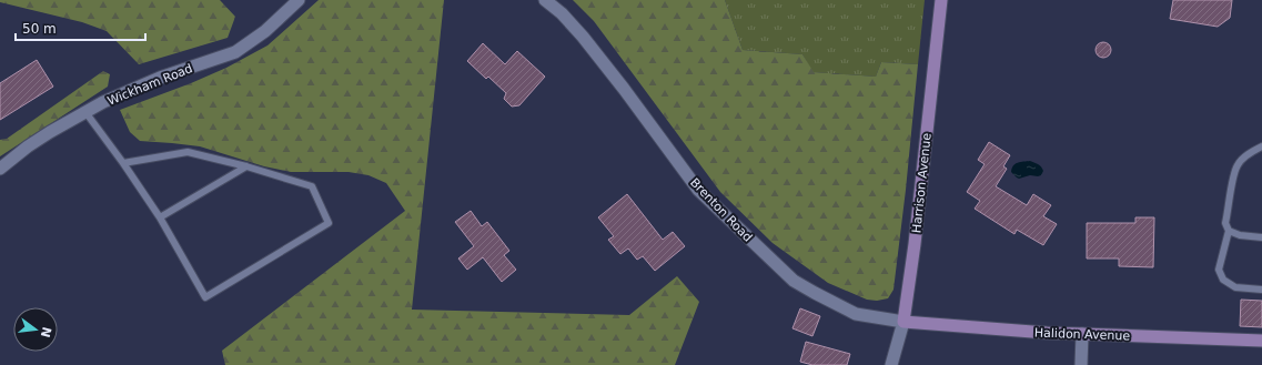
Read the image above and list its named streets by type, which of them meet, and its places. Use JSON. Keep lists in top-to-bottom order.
{
  "streets": {
    "main road": ["Harrison Avenue", "Halidon Avenue"],
    "street": ["Wickham Road", "Brenton Road"]
  },
  "crossings": [
    ["Harrison Avenue", "Brenton Road"],
    ["Harrison Avenue", "Halidon Avenue"],
    ["Brenton Road", "Halidon Avenue"]
  ],
  "scale_bar": "50 m",
  "north": "right"
}
